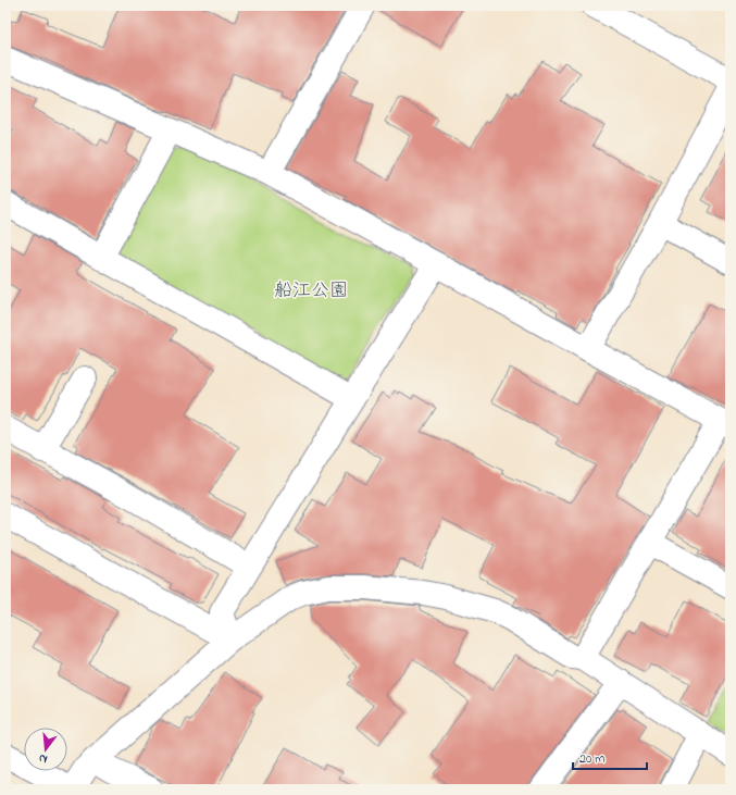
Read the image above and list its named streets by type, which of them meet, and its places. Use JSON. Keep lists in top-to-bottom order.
{
  "parks": ["船江公園"],
  "scale_bar": "20 m",
  "north": "bottom"
}
